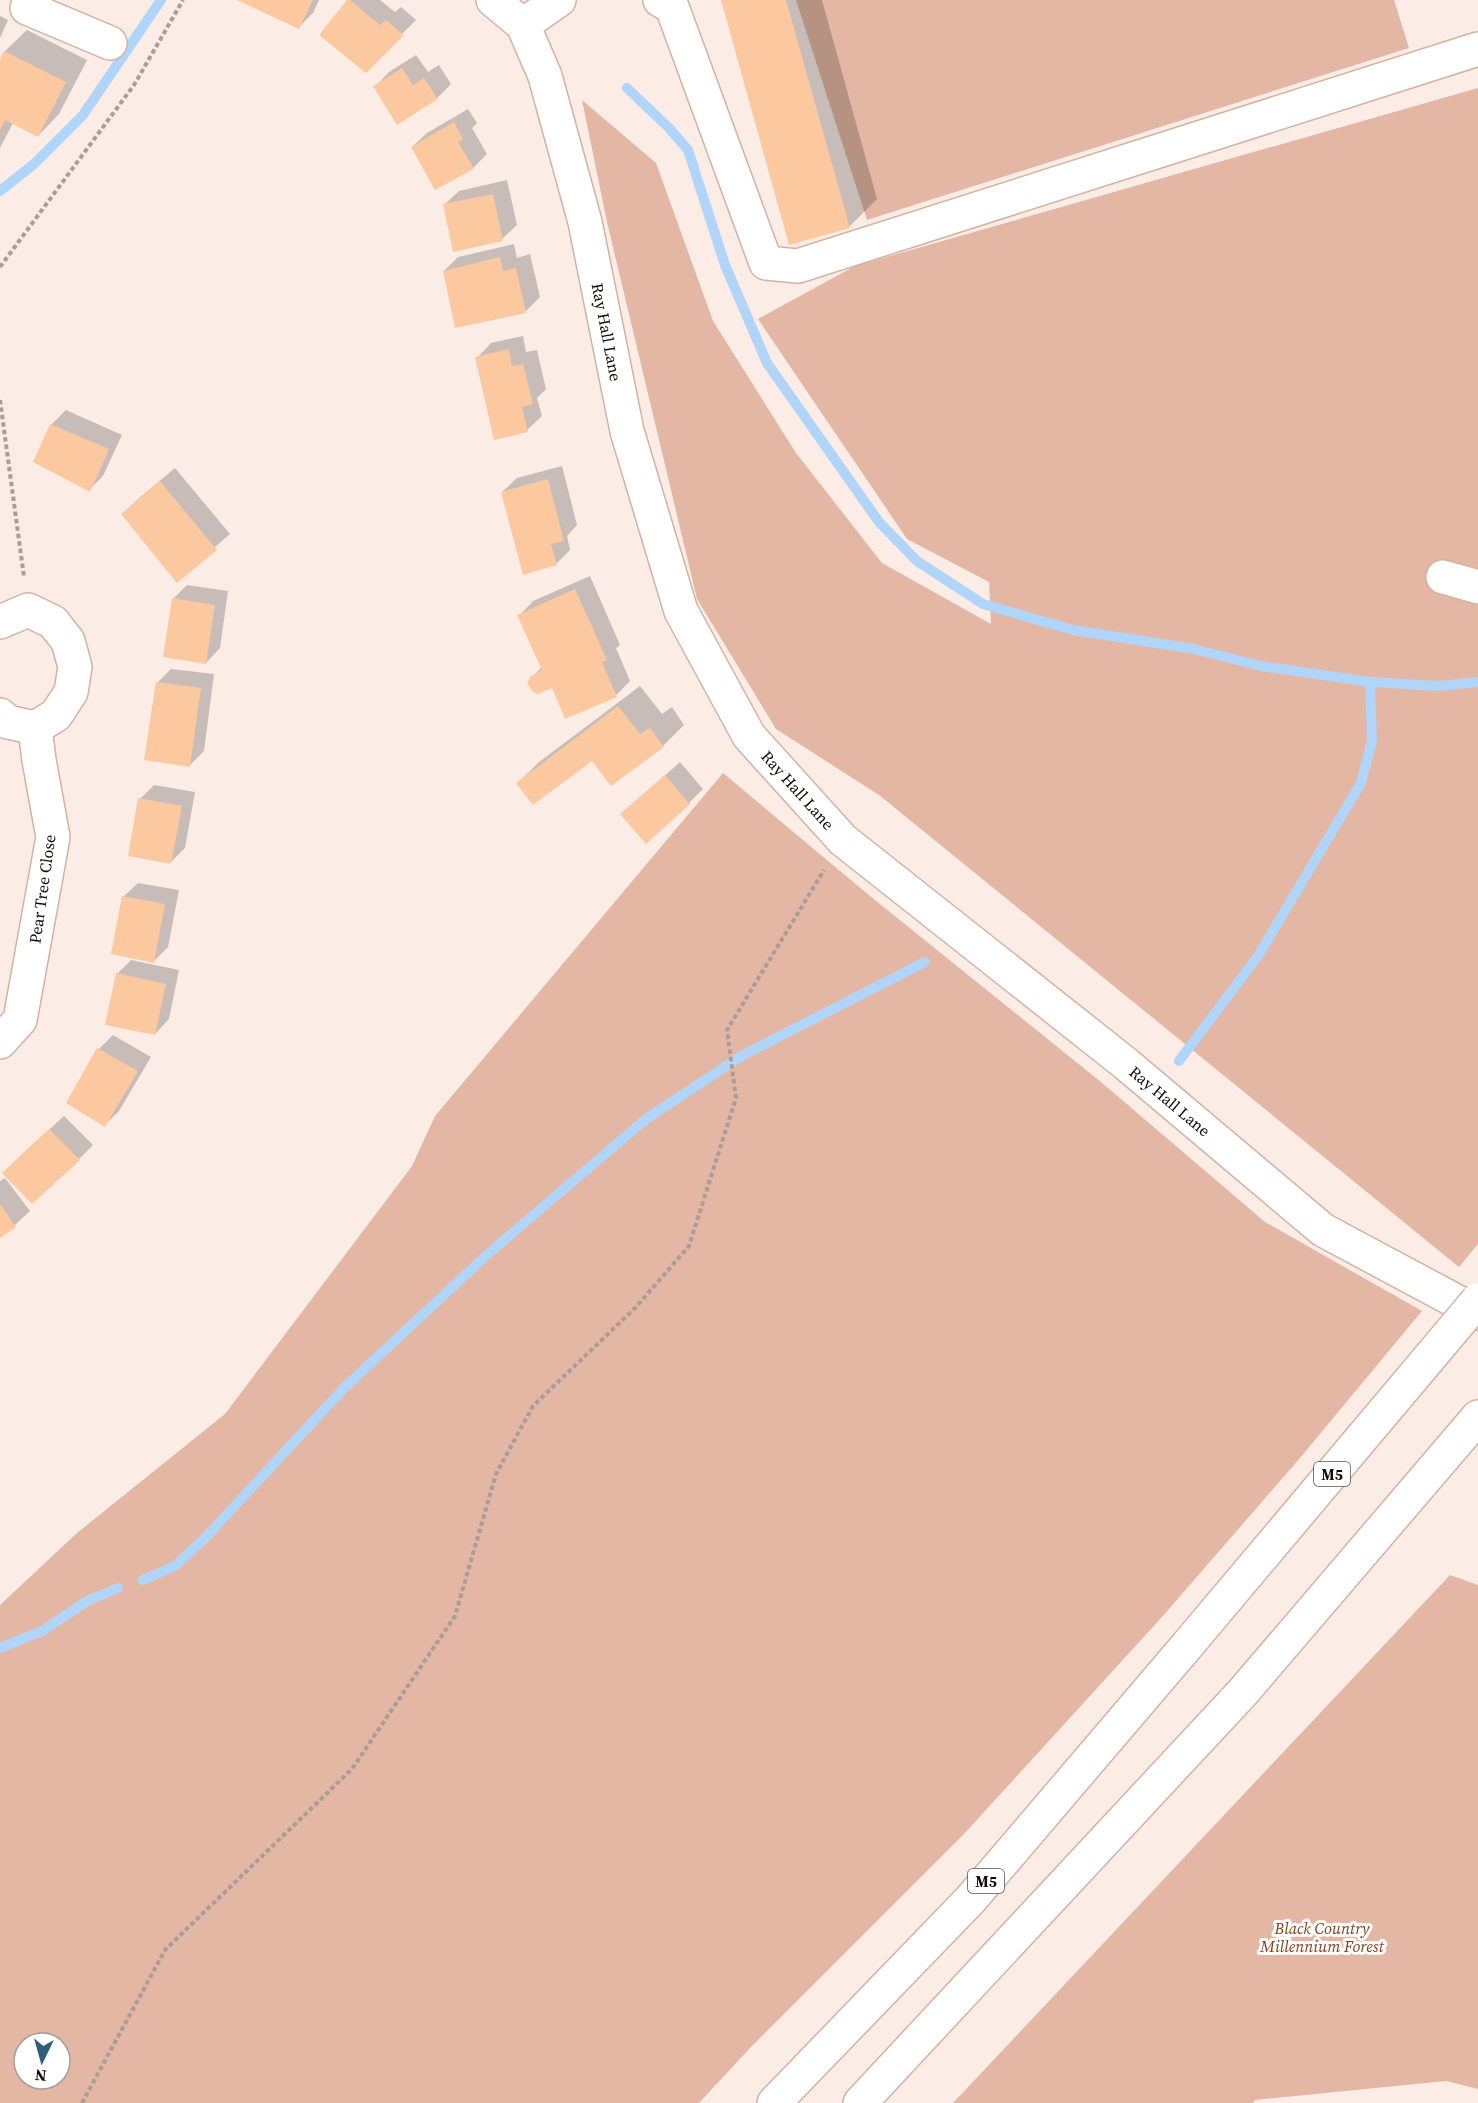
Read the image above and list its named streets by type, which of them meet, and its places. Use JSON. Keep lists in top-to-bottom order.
{
  "streets": {
    "main road": ["Ray Hall Lane", "Pear Tree Close", "M5"]
  },
  "parks": ["Black Country Millennium Forest"],
  "north": "bottom"
}
